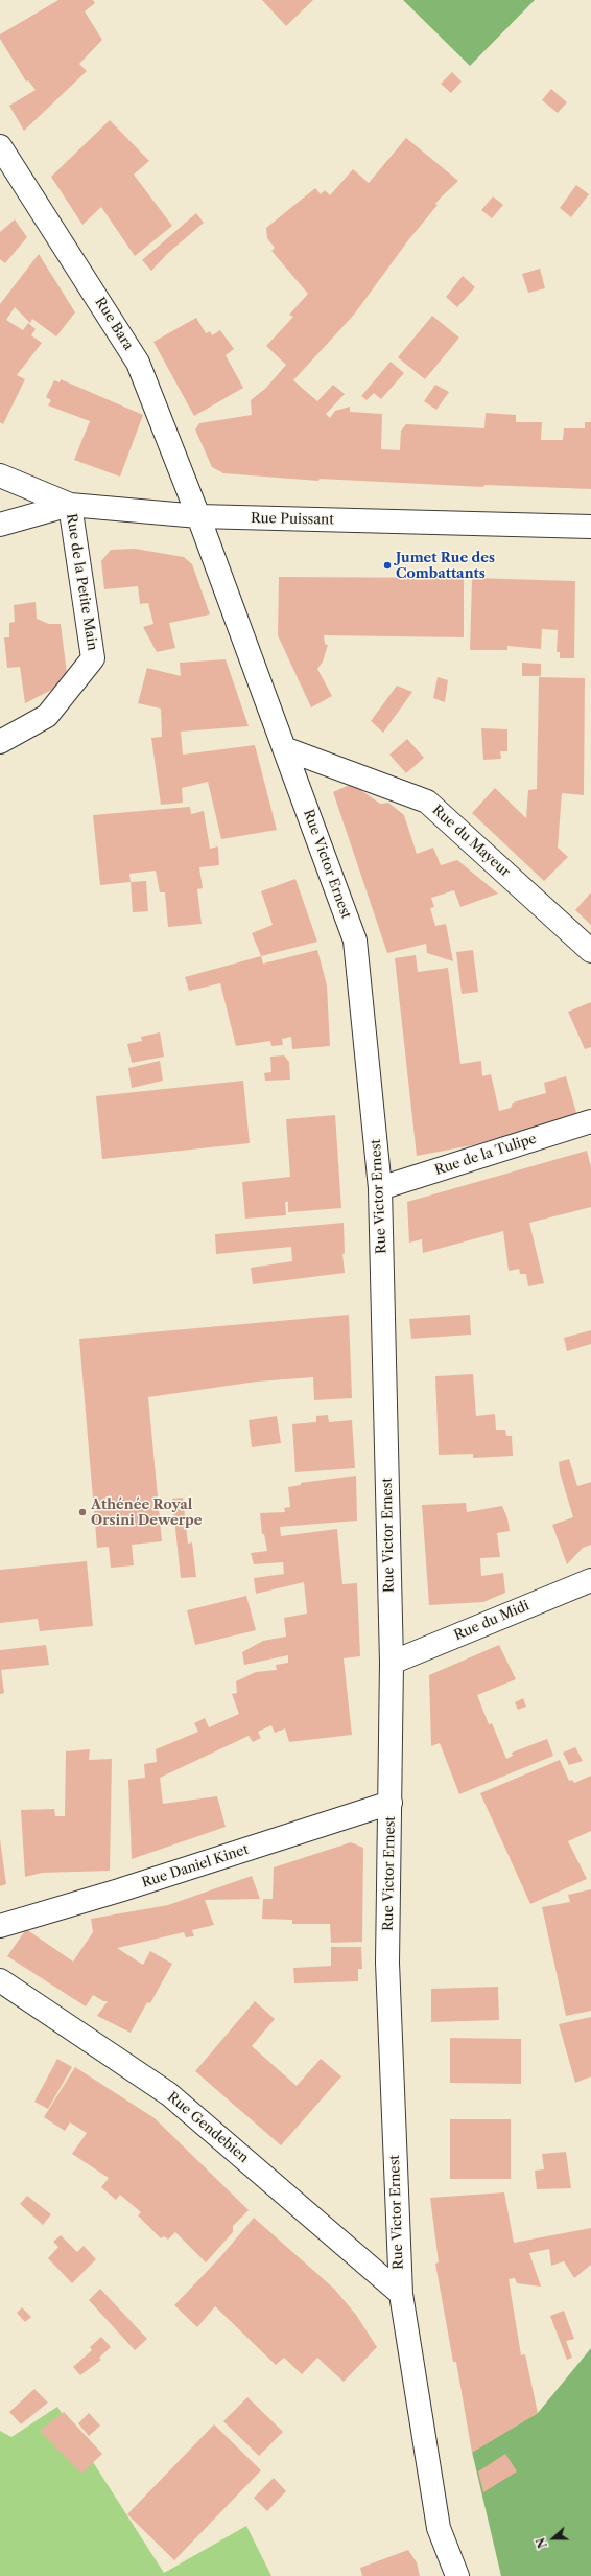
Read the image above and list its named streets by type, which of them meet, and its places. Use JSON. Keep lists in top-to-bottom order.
{
  "streets": {
    "street": [
      "Rue Bara",
      "Rue Puissant",
      "Rue de la Petite Main",
      "Rue du Mayeur",
      "Rue Victor Ernest",
      "Rue de la Tulipe",
      "Rue du Midi",
      "Rue Daniel Kinet",
      "Rue Gendebien"
    ]
  },
  "crossings": [
    ["Rue Bara", "Rue Puissant"],
    ["Rue Bara", "Rue Victor Ernest"],
    ["Rue Puissant", "Rue de la Petite Main"],
    ["Rue Puissant", "Rue Victor Ernest"],
    ["Rue du Mayeur", "Rue Victor Ernest"],
    ["Rue Victor Ernest", "Rue de la Tulipe"],
    ["Rue Victor Ernest", "Rue du Midi"],
    ["Rue Victor Ernest", "Rue Daniel Kinet"],
    ["Rue Victor Ernest", "Rue Gendebien"]
  ],
  "places": ["Jumet Rue des Combattants", "Athénée Royal Orsini Dewerpe"],
  "north": "left"
}
